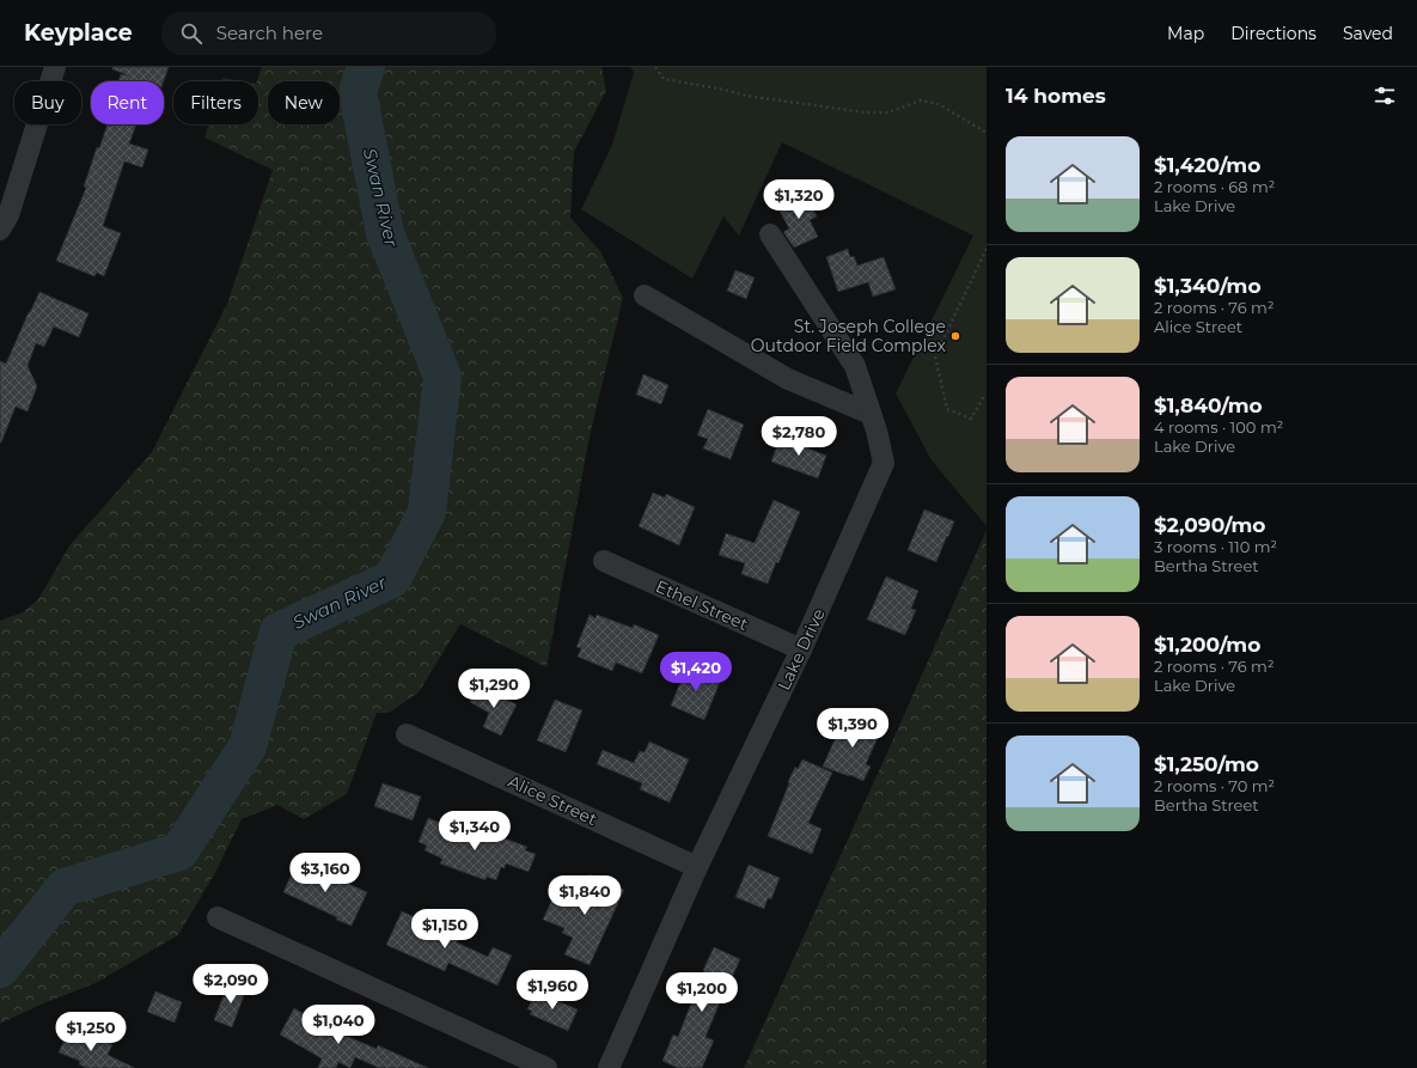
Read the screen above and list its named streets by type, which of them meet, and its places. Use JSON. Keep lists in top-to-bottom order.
{
  "streets": {
    "street": ["Ethel Street", "Lake Drive", "Alice Street"]
  },
  "crossings": [
    ["Ethel Street", "Lake Drive"],
    ["Lake Drive", "Alice Street"]
  ],
  "water": ["Swan River"],
  "places": ["St. Joseph College Outdoor Field Complex"],
  "page": {
    "header": "Keyplace",
    "search": "Search here",
    "nav": ["Map", "Directions", "Saved"],
    "heading": "14 homes",
    "chip": [
      "Buy",
      "Rent",
      "Filters",
      "New"
    ],
    "list": [
      {
        "name": "$1,420/mo",
        "note": "2 rooms · 68 m² · Lake Drive"
      },
      {
        "name": "$1,340/mo",
        "note": "2 rooms · 76 m² · Alice Street"
      },
      {
        "name": "$1,840/mo",
        "note": "4 rooms · 100 m² · Lake Drive"
      },
      {
        "name": "$2,090/mo",
        "note": "3 rooms · 110 m² · Bertha Street"
      },
      {
        "name": "$1,200/mo",
        "note": "2 rooms · 76 m² · Lake Drive"
      },
      {
        "name": "$1,250/mo",
        "note": "2 rooms · 70 m² · Bertha Street"
      }
    ],
    "price": [
      "$1,320",
      "$2,780",
      "$1,420",
      "$1,290",
      "$1,390",
      "$1,340",
      "$3,160",
      "$1,840",
      "$1,150",
      "$2,090",
      "$1,960",
      "$1,200",
      "$1,040",
      "$1,250"
    ]
  }
}
